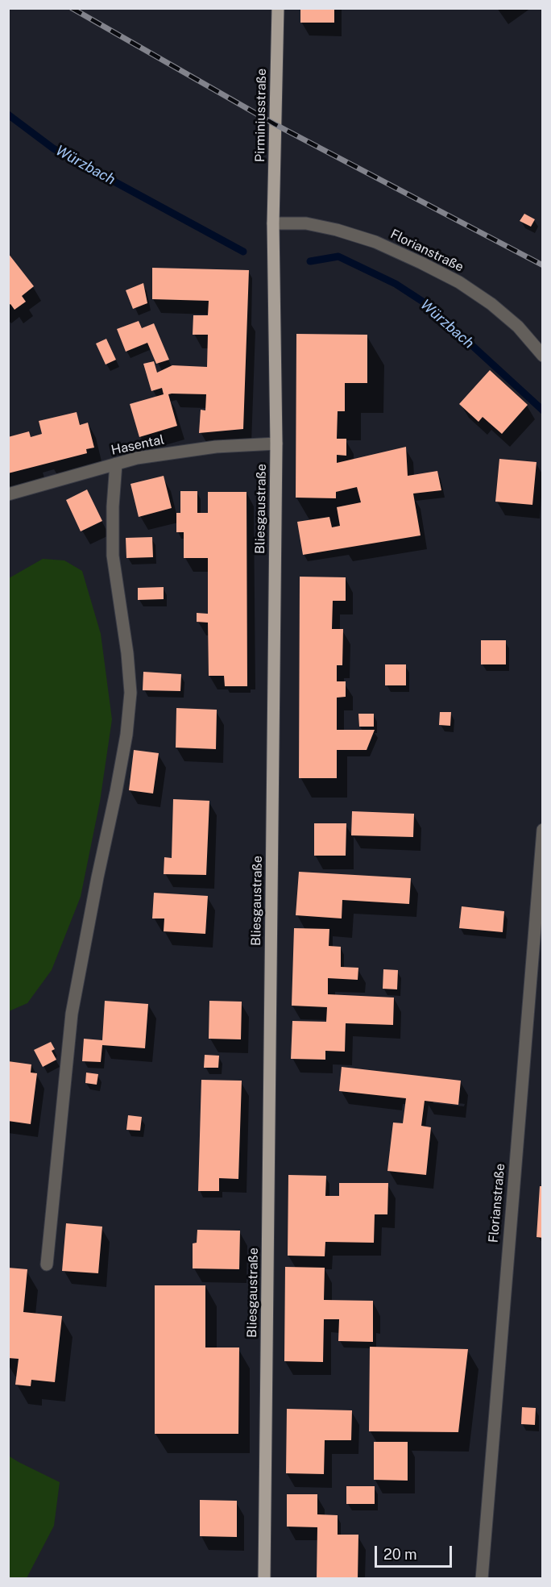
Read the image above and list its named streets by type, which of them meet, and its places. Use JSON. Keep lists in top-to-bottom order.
{
  "streets": {
    "main road": ["Pirminiusstraße", "Bliesgaustraße"],
    "street": ["Florianstraße", "Hasental"]
  },
  "crossings": [
    ["Pirminiusstraße", "Florianstraße"],
    ["Pirminiusstraße", "Bliesgaustraße"],
    ["Florianstraße", "Bliesgaustraße"],
    ["Hasental", "Bliesgaustraße"]
  ],
  "water": ["Würzbach"],
  "scale_bar": "20 m"
}
